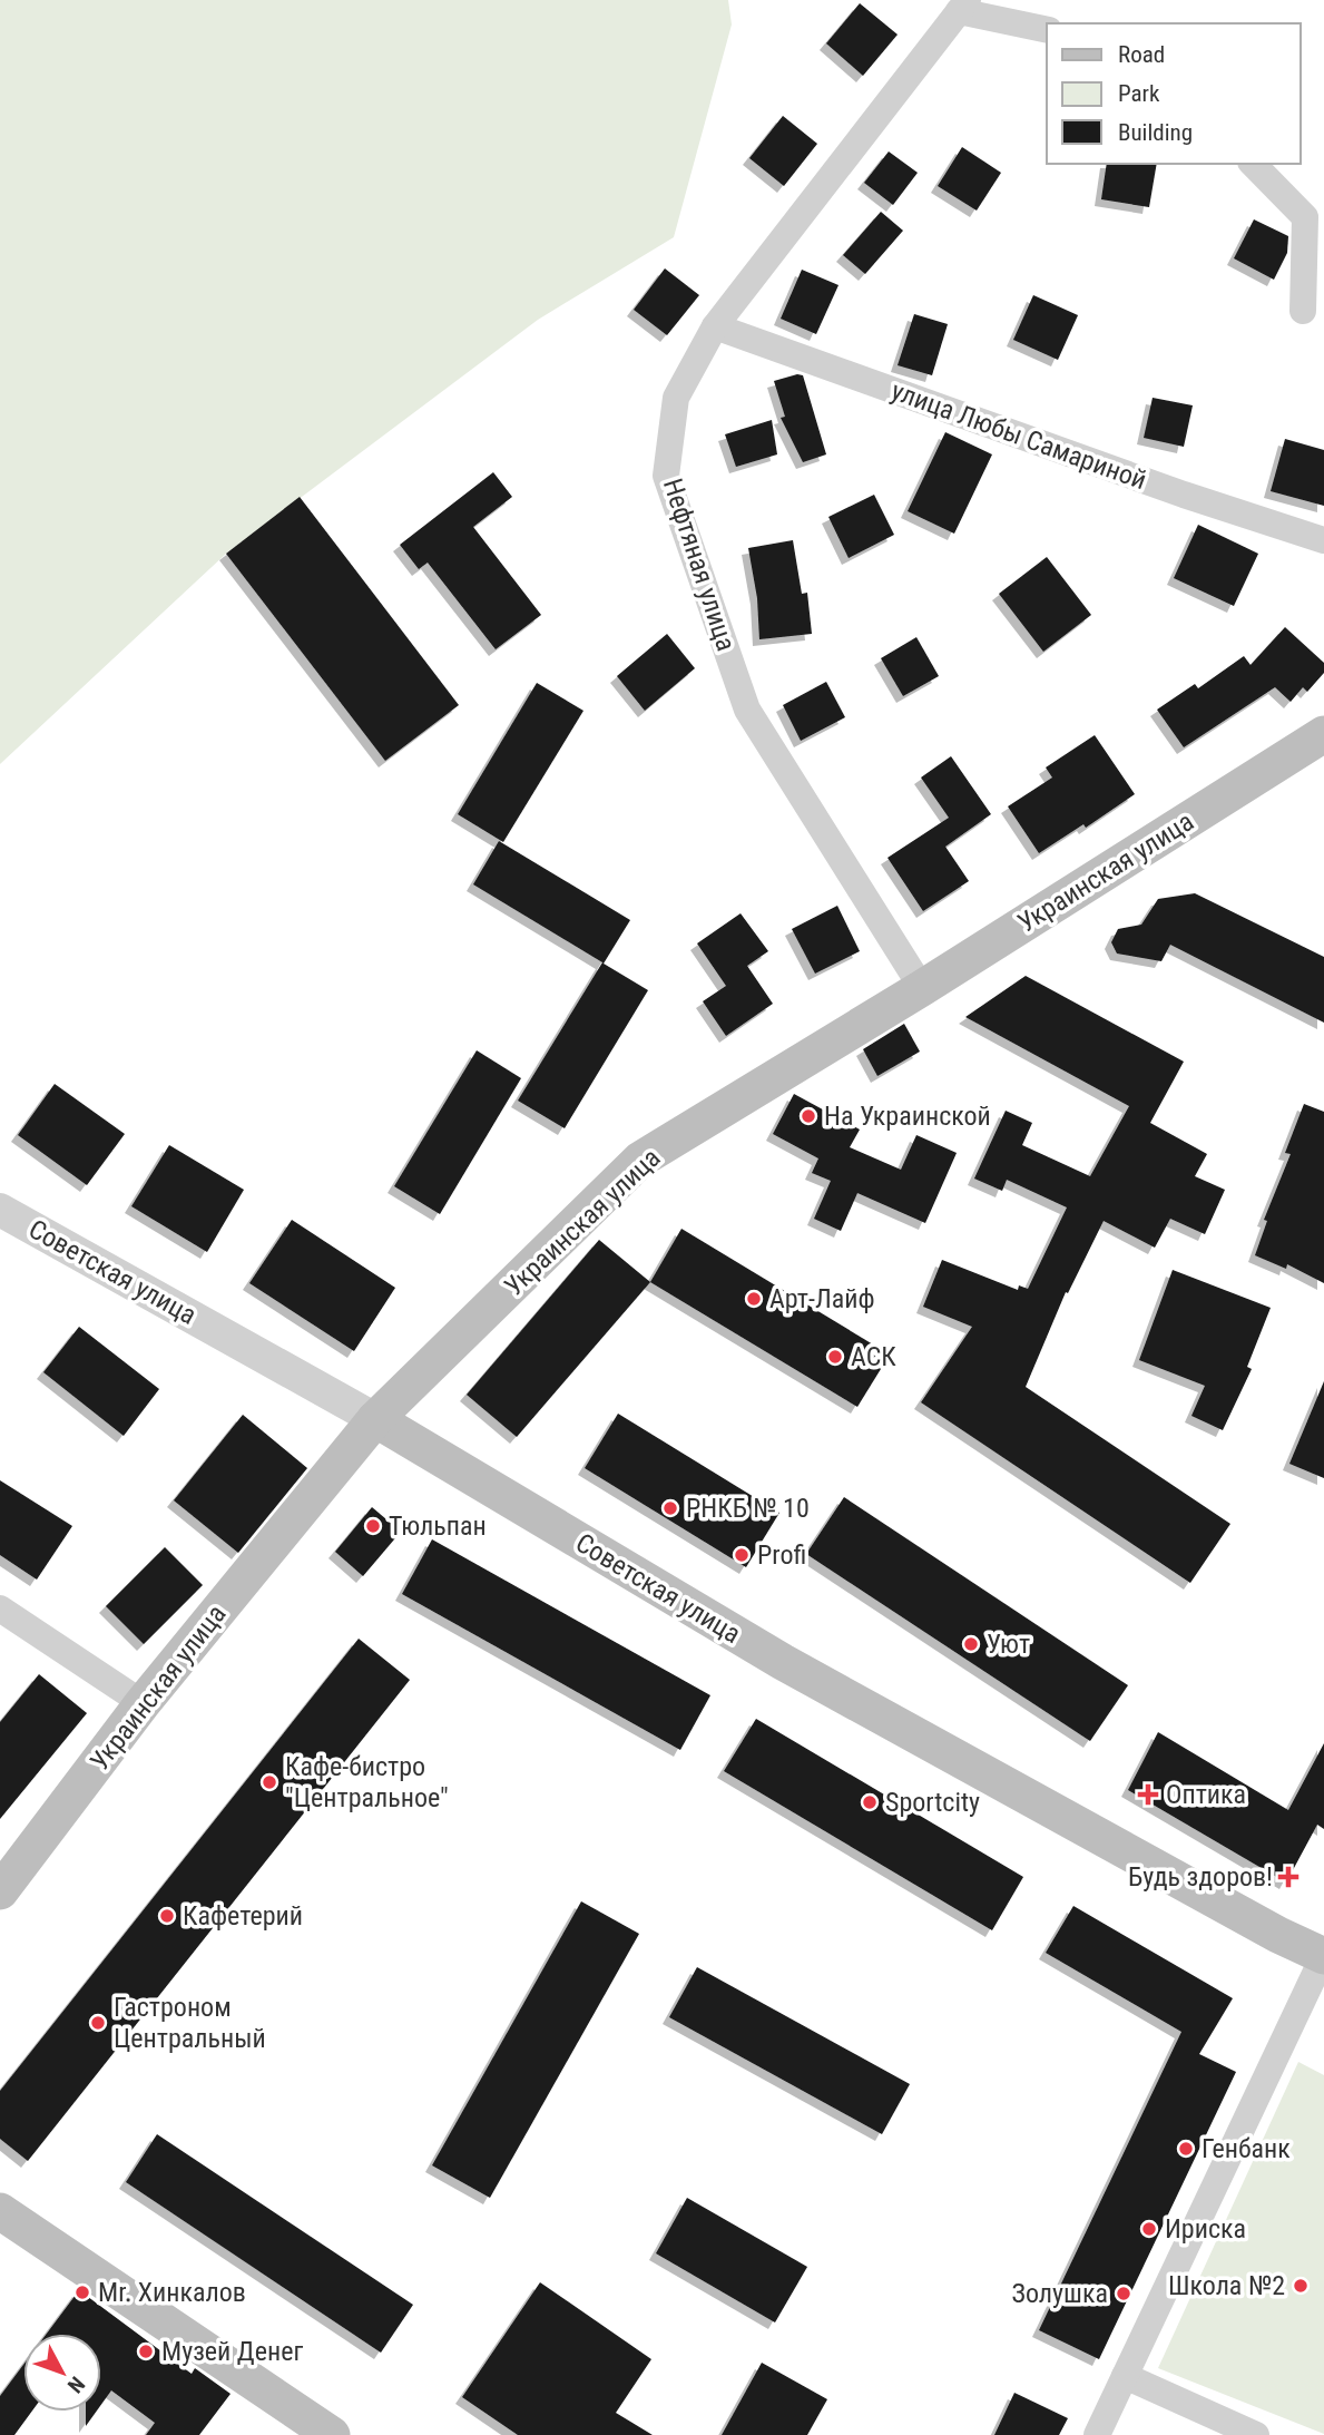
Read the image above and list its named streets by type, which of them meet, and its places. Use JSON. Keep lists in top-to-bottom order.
{
  "streets": {
    "main road": ["Украинская улица", "Советская улица"],
    "street": ["улица Любы Самариной", "Нефтяная улица"]
  },
  "crossings": [
    ["улица Любы Самариной", "Нефтяная улица"],
    ["Нефтяная улица", "Украинская улица"],
    ["Украинская улица", "Советская улица"]
  ],
  "places": {
    "other": [
      "На Украинской",
      "Арт-Лайф",
      "АСК",
      "РНКБ № 10",
      "Тюльпан",
      "Profi",
      "Уют",
      "Кафе‐бистро \"Центральное\"",
      "Sportcity",
      "Кафетерий",
      "Гастроном Центральный",
      "Генбанк",
      "Ириска",
      "Школа №2",
      "Mr. Хинкалов",
      "Золушка",
      "Музей Денег"
    ],
    "health": ["Оптика", "Будь здоров!"]
  },
  "legend": ["Road", "Park", "Building"],
  "north": "bottom right"
}
